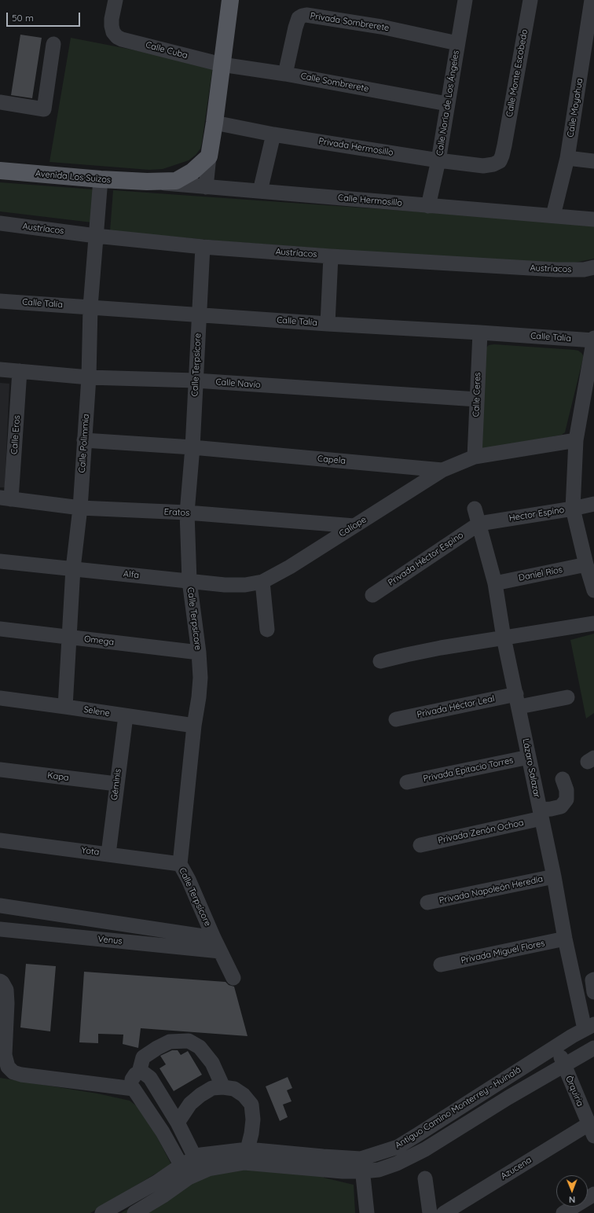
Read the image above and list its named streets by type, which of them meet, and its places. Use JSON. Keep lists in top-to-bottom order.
{
  "streets": {
    "main road": ["Avenida Los Suizos"],
    "street": [
      "Privada Sombrerete",
      "Calle Cuba",
      "Calle Monte Escobedo",
      "Calle Sombrerete",
      "Calle Noria de Los Ángeles",
      "Calle Moyahua",
      "Privada Hermosillo",
      "Calle Hermosillo",
      "Austríacos",
      "Calle Talía",
      "Calle Terpsícore",
      "Calle Navío",
      "Calle Ceres",
      "Calle Eros",
      "Calle Polimmia",
      "Capela",
      "Eratos",
      "Hector Espino",
      "Calíope",
      "Privada Héctor Espino",
      "Daniel Ríos",
      "Alfa",
      "Omega",
      "Privada Héctor Leal",
      "Selene",
      "Lázaro Salazar",
      "Privada Epitacio Torres",
      "Kapa",
      "Géminis",
      "Privada Zenón Ochoa",
      "Yota",
      "Privada Napoleón Heredia",
      "Venus",
      "Privada Miguel Flores",
      "Òrquiria",
      "Antiguo Camino Monterrey - Huinalá",
      "Azucena"
    ]
  },
  "crossings": [
    ["Privada Sombrerete", "Calle Sombrerete"],
    ["Privada Sombrerete", "Calle Noria de Los Ángeles"],
    ["Calle Cuba", "Calle Sombrerete"],
    ["Calle Monte Escobedo", "Calle Noria de Los Ángeles"],
    ["Calle Monte Escobedo", "Privada Hermosillo"],
    ["Calle Sombrerete", "Calle Noria de Los Ángeles"],
    ["Calle Noria de Los Ángeles", "Privada Hermosillo"],
    ["Calle Noria de Los Ángeles", "Calle Hermosillo"],
    ["Calle Moyahua", "Calle Hermosillo"],
    ["Avenida Los Suizos", "Calle Hermosillo"],
    ["Avenida Los Suizos", "Calle Polimmia"],
    ["Austríacos", "Calle Terpsícore"],
    ["Austríacos", "Calle Polimmia"],
    ["Calle Talía", "Calle Terpsícore"],
    ["Calle Talía", "Calle Ceres"],
    ["Calle Talía", "Calle Polimmia"],
    ["Calle Terpsícore", "Calle Navío"],
    ["Calle Terpsícore", "Capela"],
    ["Calle Terpsícore", "Eratos"],
    ["Calle Terpsícore", "Alfa"],
    ["Calle Terpsícore", "Omega"],
    ["Calle Terpsícore", "Selene"],
    ["Calle Terpsícore", "Yota"],
    ["Calle Terpsícore", "Venus"],
    ["Calle Navío", "Calle Ceres"],
    ["Calle Navío", "Calle Eros"],
    ["Calle Navío", "Calle Polimmia"],
    ["Calle Ceres", "Capela"],
    ["Calle Eros", "Eratos"],
    ["Calle Polimmia", "Capela"],
    ["Calle Polimmia", "Eratos"],
    ["Calle Polimmia", "Alfa"],
    ["Calle Polimmia", "Omega"],
    ["Calle Polimmia", "Selene"],
    ["Capela", "Calíope"],
    ["Eratos", "Calíope"],
    ["Hector Espino", "Privada Héctor Espino"],
    ["Hector Espino", "Lázaro Salazar"],
    ["Calíope", "Alfa"],
    ["Privada Héctor Espino", "Lázaro Salazar"],
    ["Daniel Ríos", "Lázaro Salazar"],
    ["Privada Héctor Leal", "Lázaro Salazar"],
    ["Selene", "Géminis"],
    ["Lázaro Salazar", "Privada Epitacio Torres"],
    ["Lázaro Salazar", "Privada Zenón Ochoa"],
    ["Lázaro Salazar", "Privada Napoleón Heredia"],
    ["Lázaro Salazar", "Privada Miguel Flores"],
    ["Lázaro Salazar", "Antiguo Camino Monterrey - Huinalá"],
    ["Kapa", "Géminis"],
    ["Géminis", "Yota"],
    ["Òrquiria", "Antiguo Camino Monterrey - Huinalá"],
    ["Òrquiria", "Azucena"]
  ],
  "scale_bar": "50 m",
  "north": "bottom"
}
